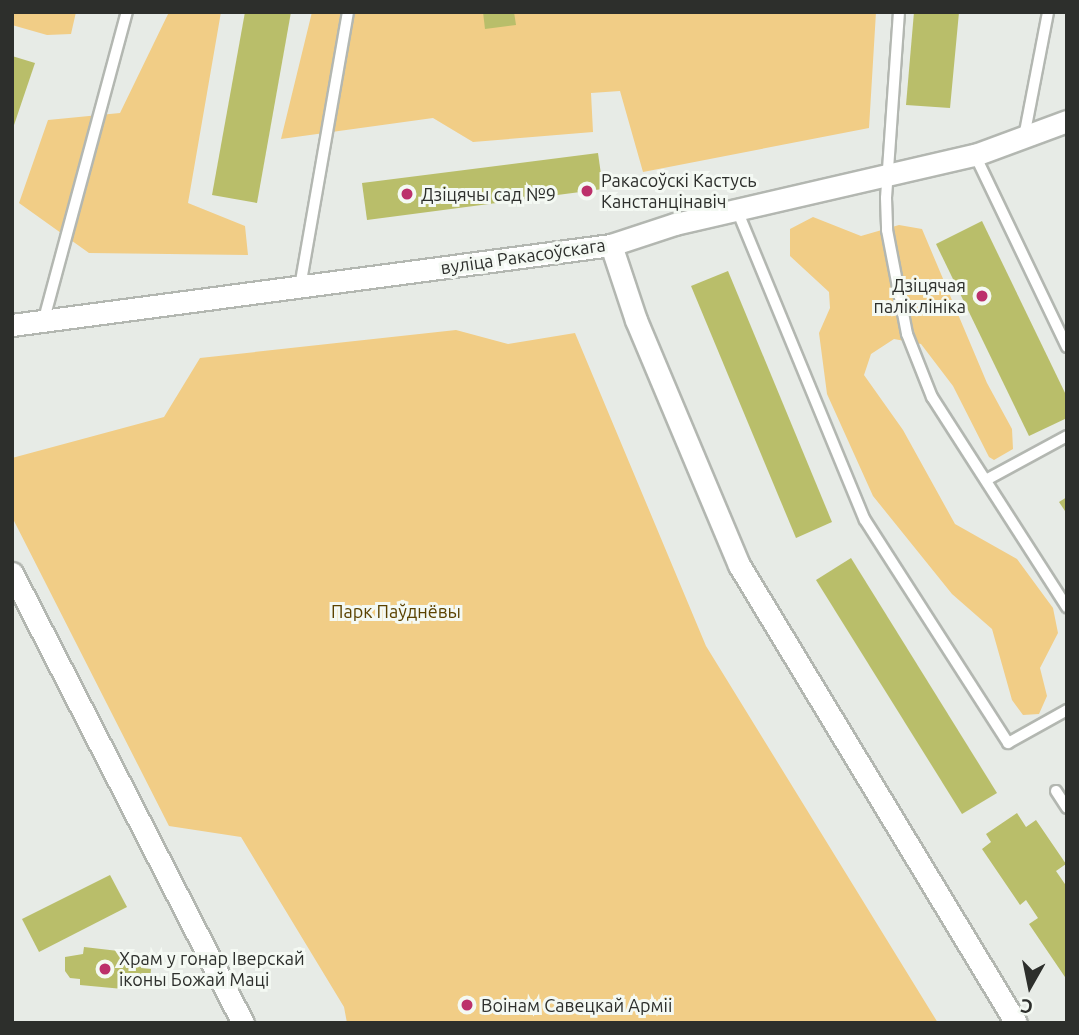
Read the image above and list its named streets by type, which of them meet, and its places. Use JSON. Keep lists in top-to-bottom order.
{
  "streets": {
    "street": ["вуліца Ракасоўскага"]
  },
  "parks": ["Парк Паўднёвы"],
  "places": [
    "Ракасоўскі Кастусь Канстанцінавіч",
    "Дзіцячы сад №9",
    "Дзіцячая паліклініка",
    "Храм у гонар Іверскай іконы Божай Маці",
    "Воінам Савецкай Арміі"
  ],
  "north": "bottom"
}
